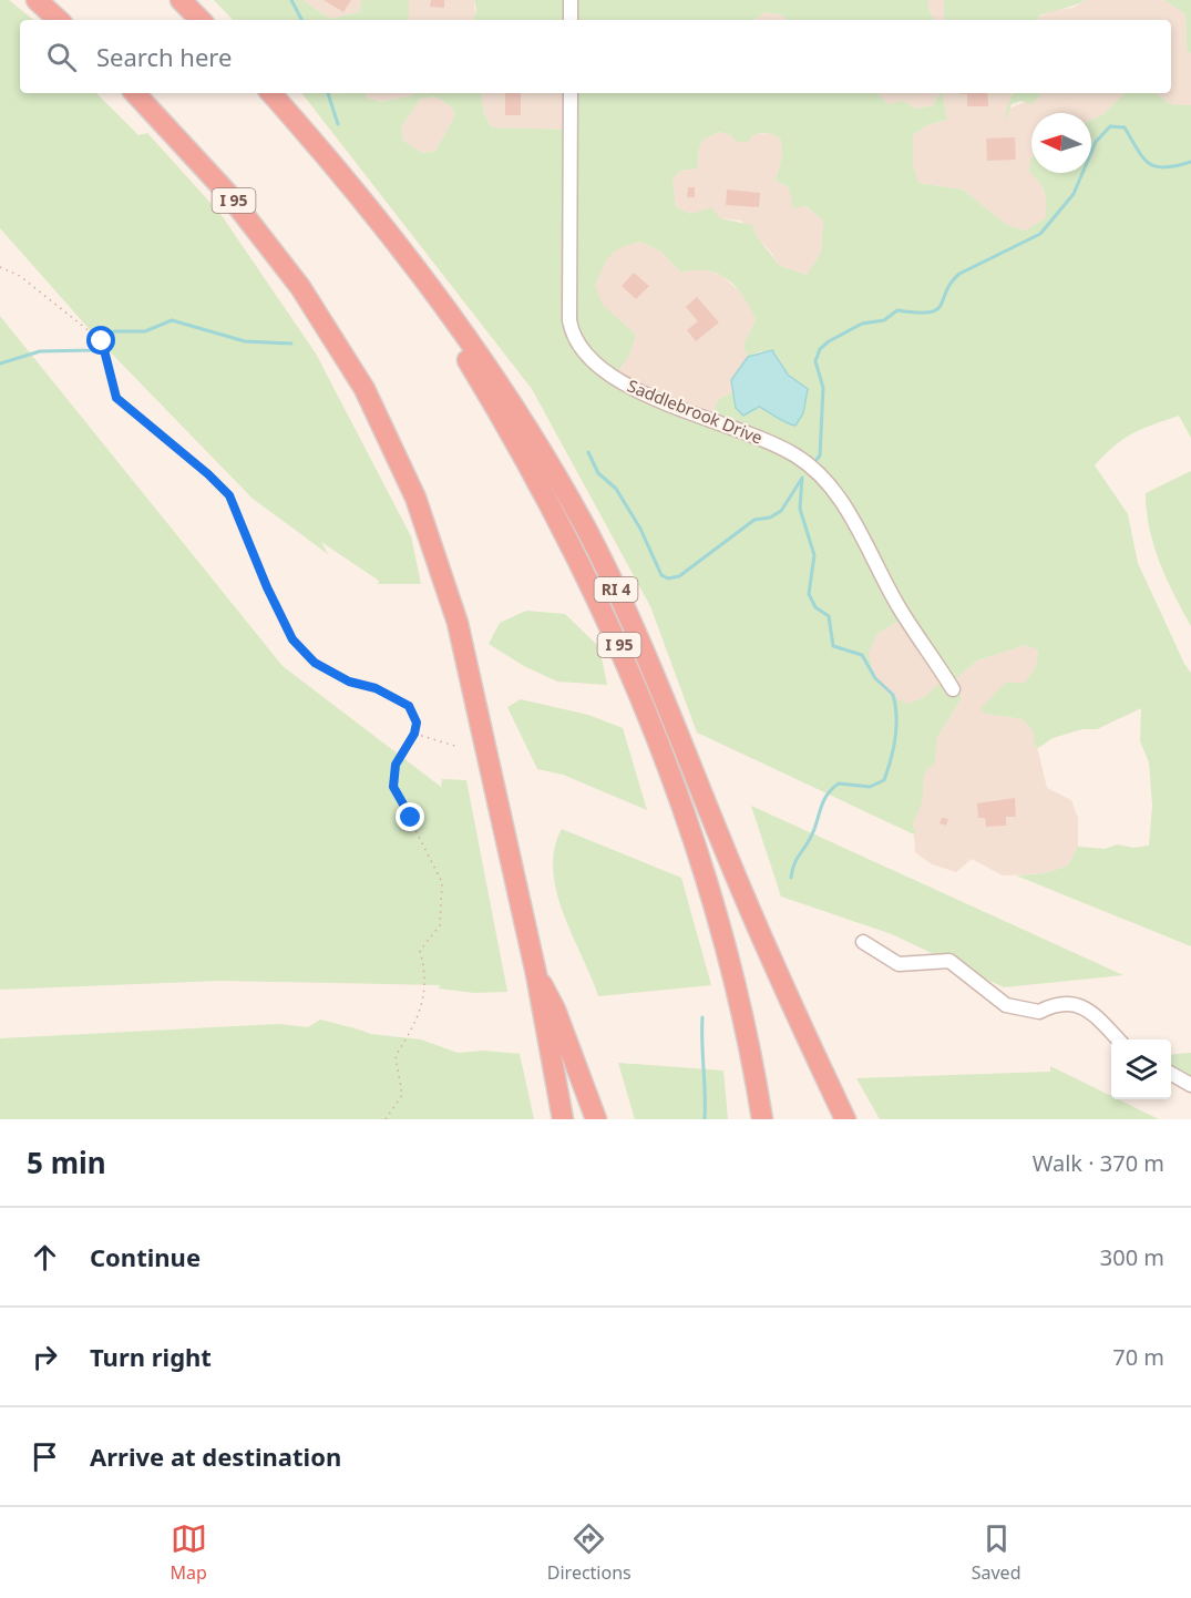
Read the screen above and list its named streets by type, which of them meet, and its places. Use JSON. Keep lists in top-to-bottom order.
{
  "streets": {
    "highway": ["I 95", "RI 4"],
    "street": ["Saddlebrook Drive"]
  },
  "crossings": [
    ["I 95", "RI 4"]
  ],
  "north": "left",
  "page": {
    "search": "Search here",
    "heading": ["5 min", "Walk · 370 m"],
    "list": [
      ["Continue", "300 m"],
      ["Turn right", "70 m"],
      "Arrive at destination"
    ],
    "nav": ["Map", "Directions", "Saved"]
  }
}
